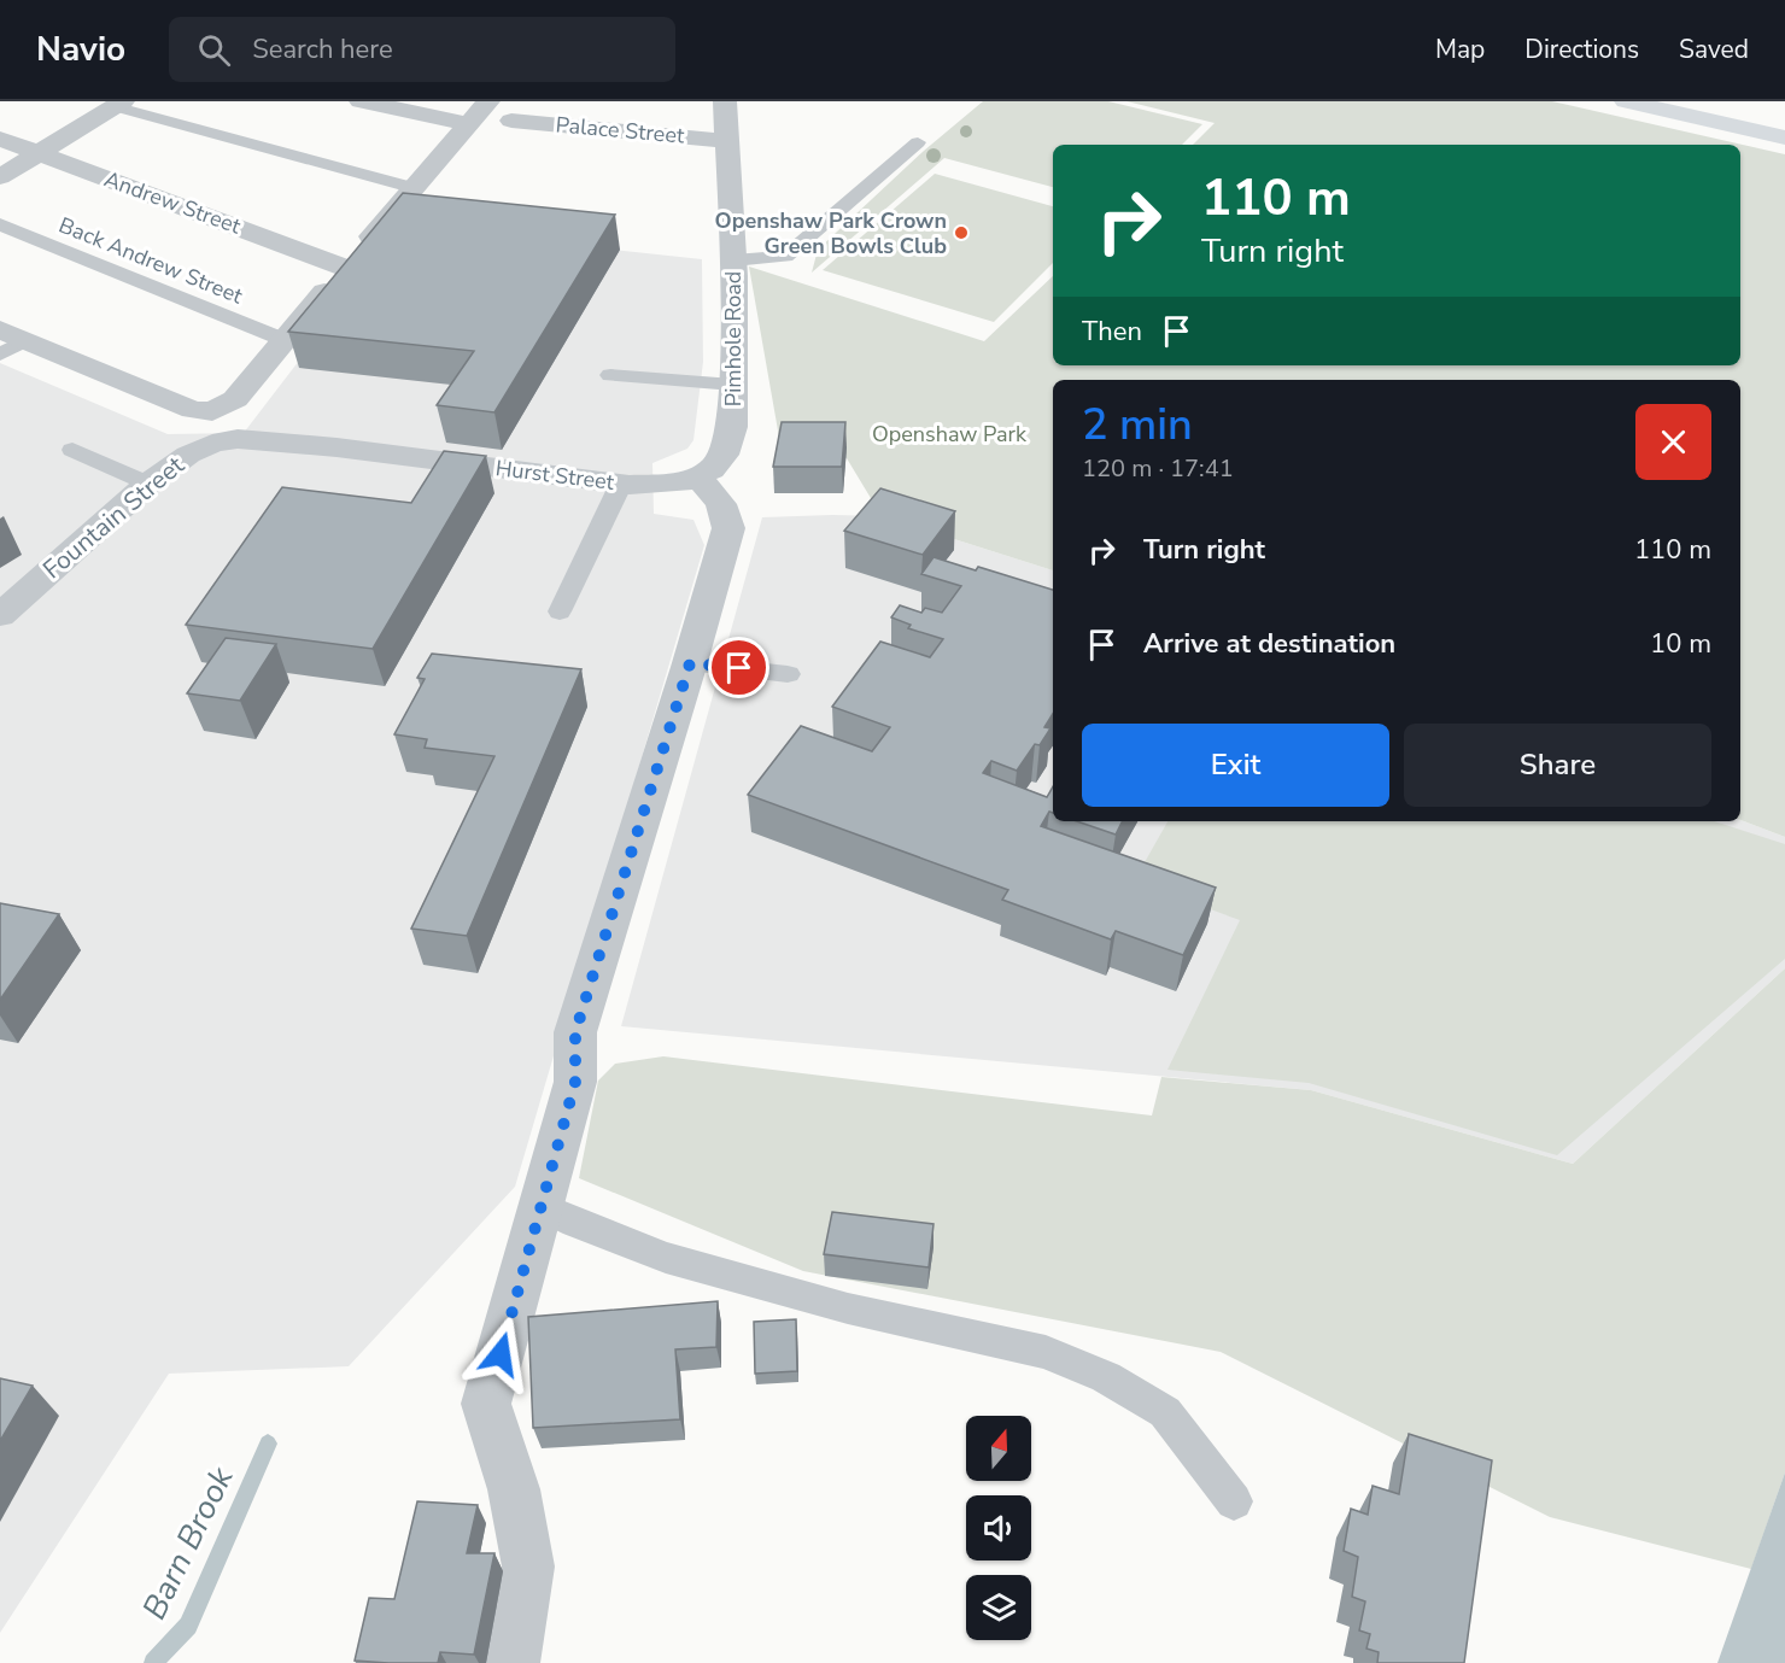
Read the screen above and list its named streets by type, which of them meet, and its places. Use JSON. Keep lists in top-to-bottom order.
{
  "streets": {
    "street": [
      "Palace Street",
      "Andrew Street",
      "Pimhole Road",
      "Hurst Street",
      "Fountain Street"
    ],
    "lane": ["Back Andrew Street"]
  },
  "crossings": [
    ["Palace Street", "Pimhole Road"],
    ["Pimhole Road", "Hurst Street"],
    ["Hurst Street", "Fountain Street"]
  ],
  "water": ["Barn Brook"],
  "parks": ["Openshaw Park"],
  "places": ["Openshaw Park Crown Green Bowls Club"],
  "north": "top",
  "page": {
    "header": "Navio",
    "search": "Search here",
    "nav": ["Map", "Directions", "Saved"],
    "turn": ["110 m", "Turn right"],
    "then": "Then",
    "heading": ["2 min", "120 m · 17:41"],
    "list": [
      {
        "name": "Turn right",
        "value": "110 m"
      },
      {
        "name": "Arrive at destination",
        "value": "10 m"
      }
    ],
    "buttons": ["Exit", "Share"]
  }
}
